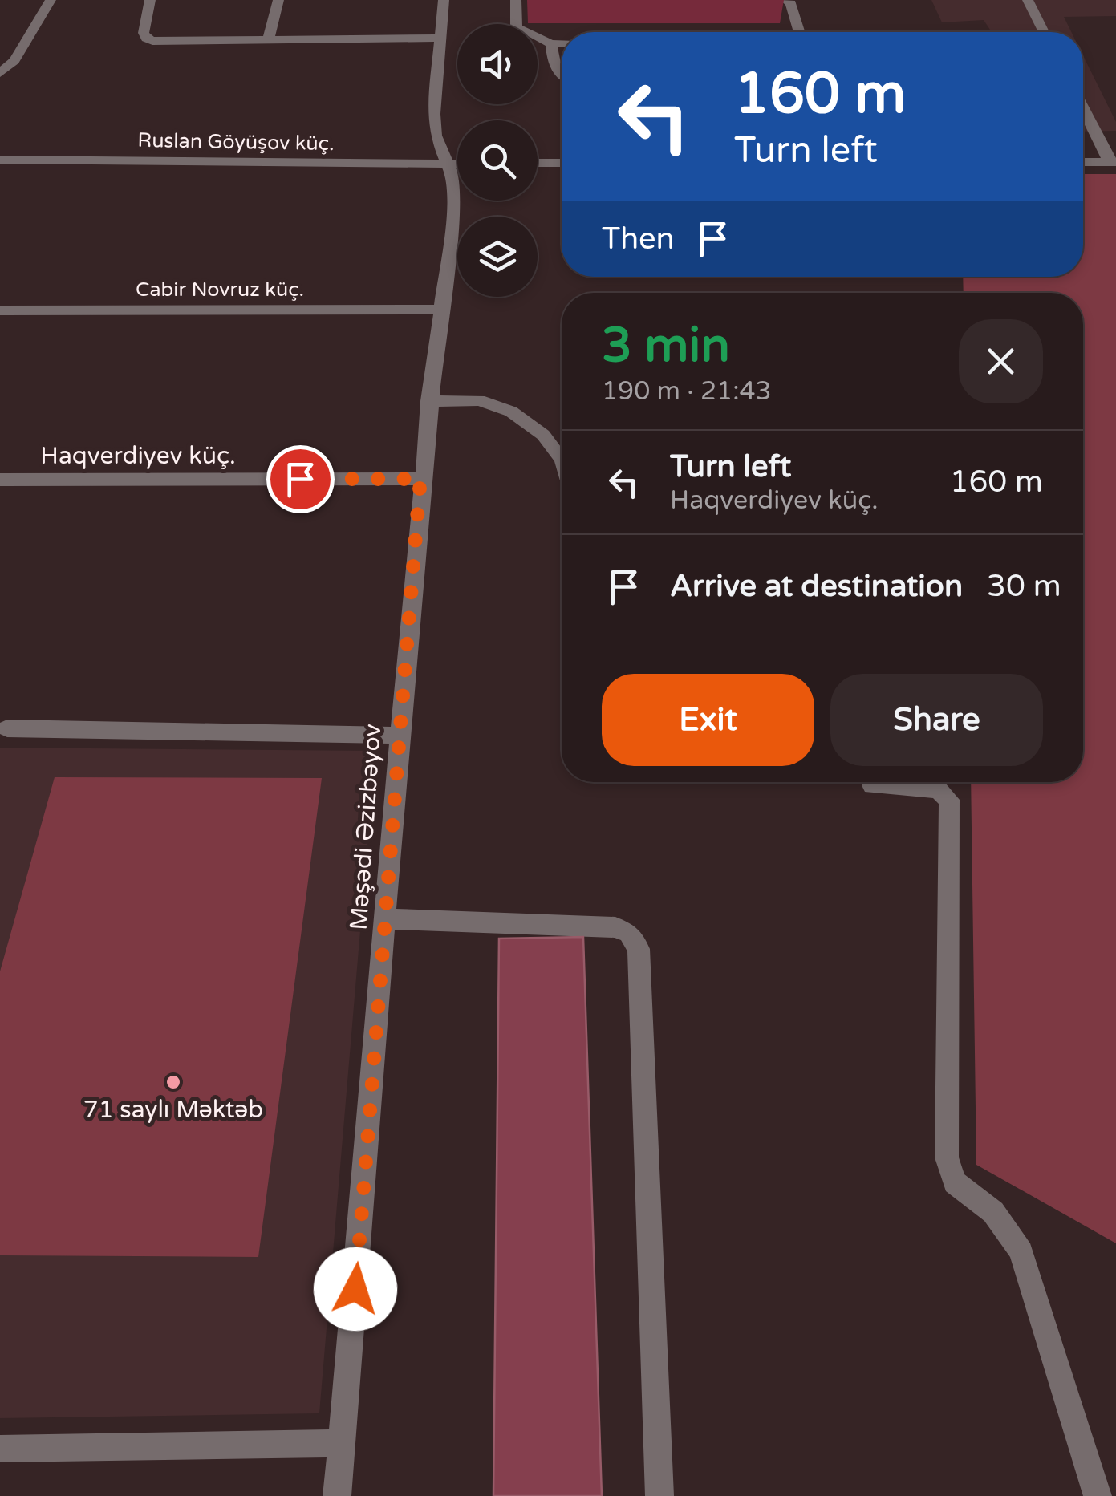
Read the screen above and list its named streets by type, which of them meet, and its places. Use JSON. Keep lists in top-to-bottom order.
{
  "streets": {
    "street": [
      "Ruslan Göyüşov küç.",
      "Cabir Novruz küç.",
      "Haqverdiyev küç.",
      "Məşədi Əzizbəyov"
    ]
  },
  "crossings": [
    ["Ruslan Göyüşov küç.", "Məşədi Əzizbəyov"],
    ["Cabir Novruz küç.", "Məşədi Əzizbəyov"],
    ["Haqverdiyev küç.", "Məşədi Əzizbəyov"]
  ],
  "places": ["71 saylı Məktəb"],
  "page": {
    "turn": ["160 m", "Turn left"],
    "then": "Then",
    "heading": ["3 min", "190 m · 21:43"],
    "list": [
      {
        "name": "Turn left",
        "note": "Haqverdiyev küç.",
        "value": "160 m"
      },
      {
        "name": "Arrive at destination",
        "value": "30 m"
      }
    ],
    "buttons": ["Exit", "Share"]
  }
}
